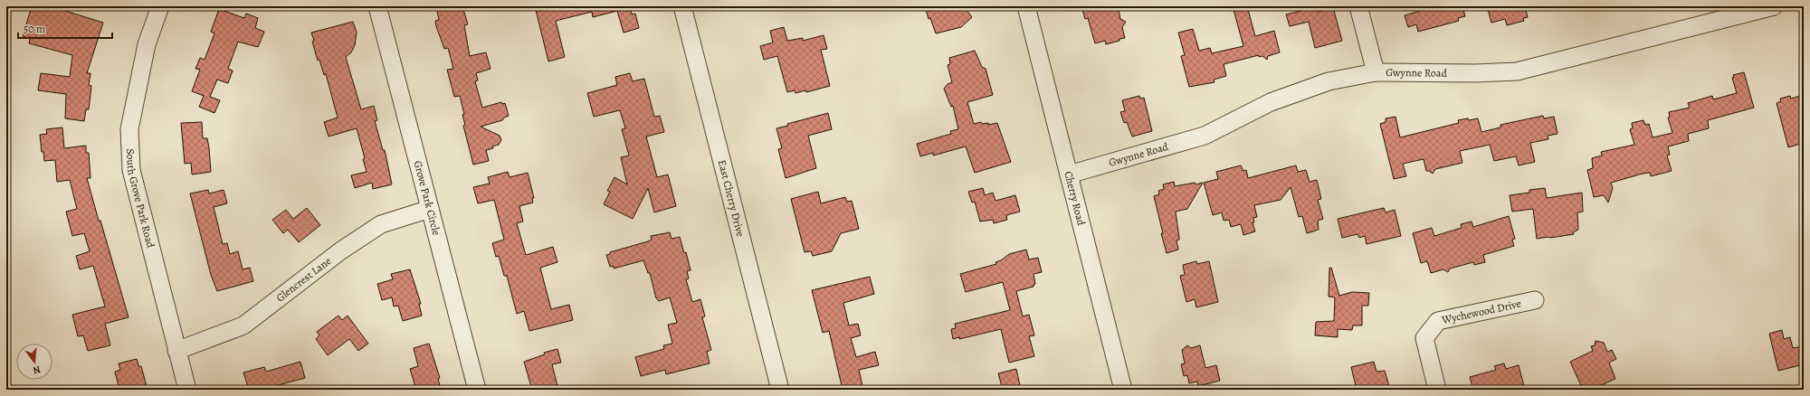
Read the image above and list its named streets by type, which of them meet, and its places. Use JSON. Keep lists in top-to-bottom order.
{
  "streets": {
    "street": [
      "Gwynne Road",
      "South Grove Park Road",
      "Grove Park Circle",
      "East Cherry Drive",
      "Cherry Road",
      "Glencrest Lane",
      "Wychewood Drive"
    ]
  },
  "crossings": [
    ["Gwynne Road", "Cherry Road"],
    ["South Grove Park Road", "Glencrest Lane"],
    ["Grove Park Circle", "Glencrest Lane"]
  ],
  "scale_bar": "50 m",
  "north": "bottom"
}
